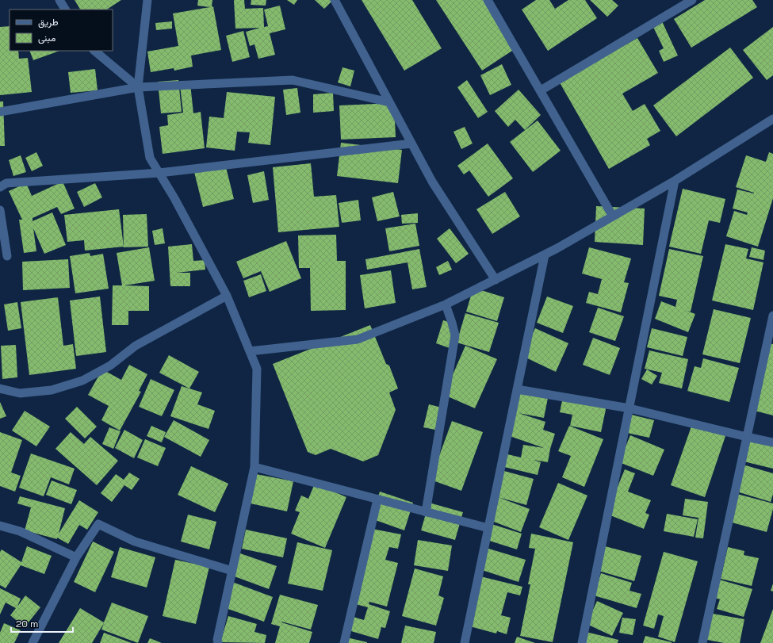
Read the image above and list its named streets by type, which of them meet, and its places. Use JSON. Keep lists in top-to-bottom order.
{
  "legend": ["طريق", "مبنى"],
  "scale_bar": "20 m"
}
